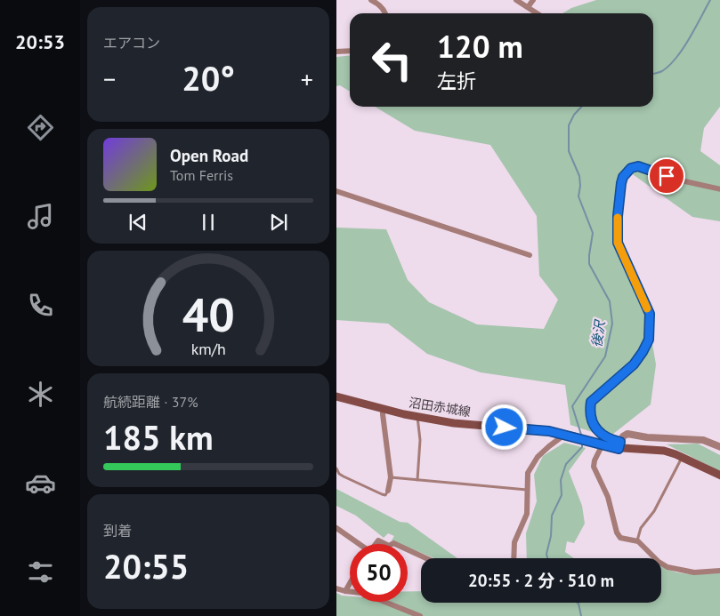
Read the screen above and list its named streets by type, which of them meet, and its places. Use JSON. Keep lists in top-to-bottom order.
{
  "streets": {
    "main road": ["沼田赤城線"]
  },
  "water": ["後沢"],
  "page": {
    "tabs": "20:53",
    "tile": [
      "エアコン",
      ["航続距離 · 37%", "185 km"],
      ["到着", "20:55"]
    ],
    "turn": ["120 m", "左折"],
    "heat": ["−", "20°", "+"],
    "song": ["Open Road", "Tom Ferris"],
    "limit": "50",
    "trip": "20:55 · 2 分 · 510 m",
    "gauge": ["40", "km/h"]
  }
}
